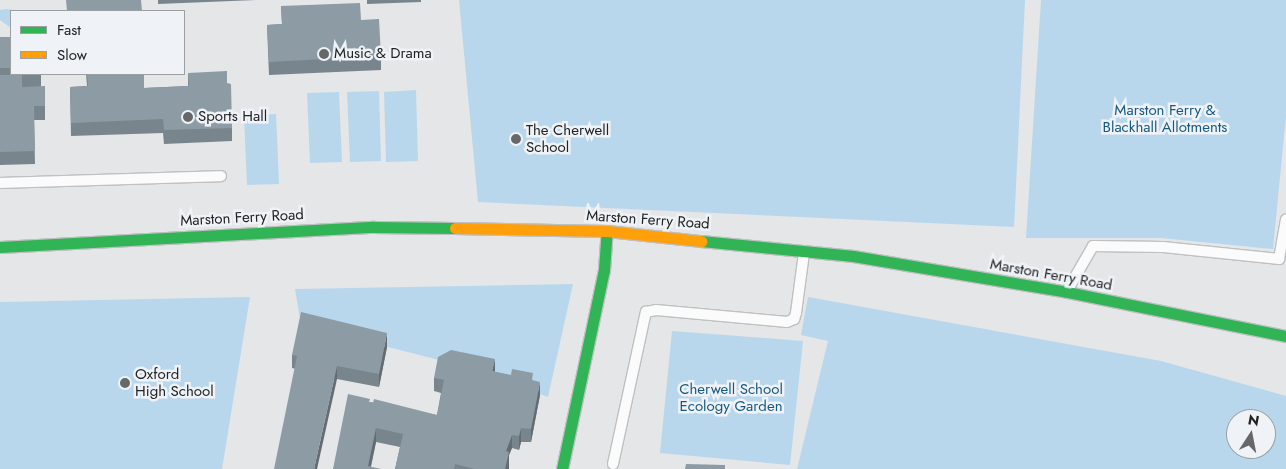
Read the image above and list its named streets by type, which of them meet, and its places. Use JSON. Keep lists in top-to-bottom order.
{
  "streets": {
    "main road": ["Marston Ferry Road"]
  },
  "parks": ["Marston Ferry & Blackhall Allotments", "Cherwell School Ecology Garden"],
  "places": [
    "Music & Drama",
    "Sports Hall",
    "The Cherwell School",
    "Oxford High School"
  ],
  "legend": ["Fast", "Slow"],
  "north": "top"
}
